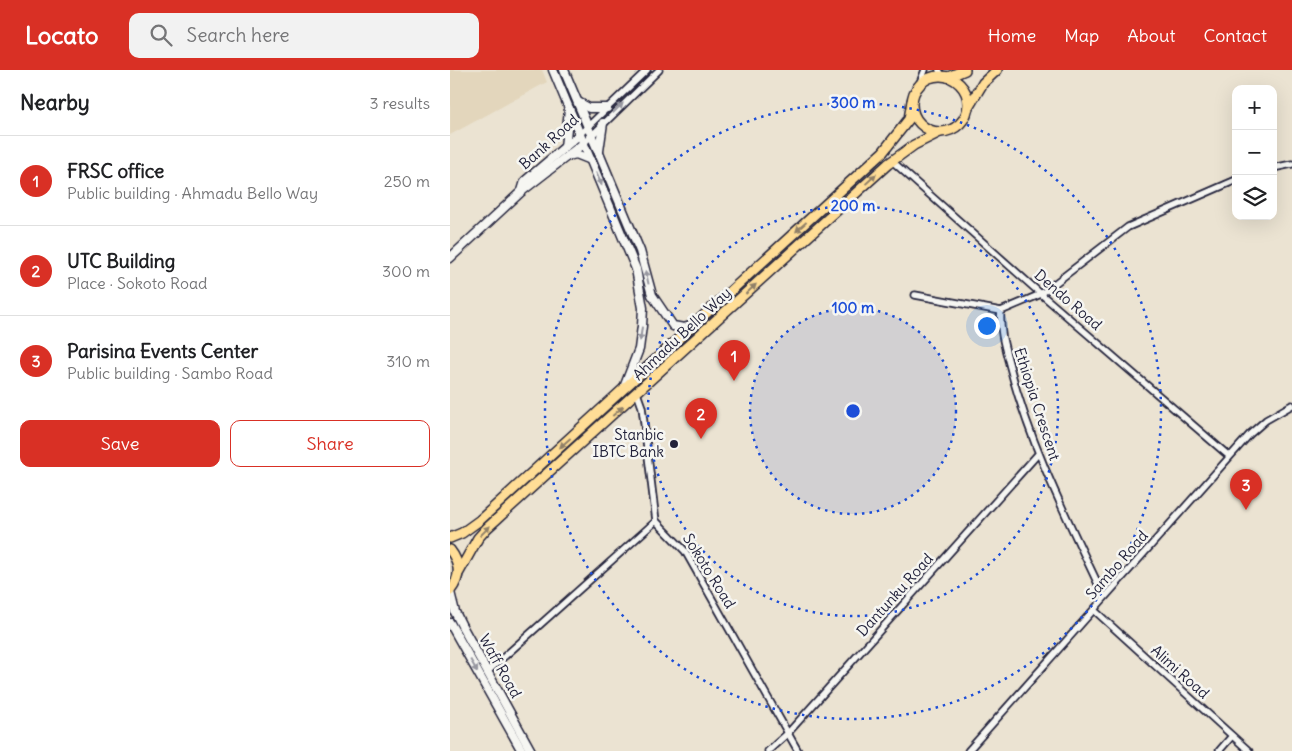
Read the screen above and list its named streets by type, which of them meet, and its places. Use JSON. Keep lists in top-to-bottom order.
{
  "streets": {
    "main road": ["Ahmadu Bello Way"],
    "street": [
      "Bank Road",
      "Dendo Road",
      "Ethiopia Crescent",
      "Sambo Road",
      "Sokoto Road",
      "Dantunku Road",
      "Waff Road",
      "Alimi Road"
    ]
  },
  "crossings": [
    ["Dendo Road", "Ahmadu Bello Way"],
    ["Dendo Road", "Sambo Road"],
    ["Ahmadu Bello Way", "Waff Road"],
    ["Ethiopia Crescent", "Sambo Road"],
    ["Ethiopia Crescent", "Dantunku Road"],
    ["Sambo Road", "Alimi Road"],
    ["Sokoto Road", "Dantunku Road"]
  ],
  "places": ["Stanbic IBTC Bank"],
  "page": {
    "header": "Locato",
    "search": "Search here",
    "nav": [
      "Home",
      "Map",
      "About",
      "Contact"
    ],
    "heading": ["Nearby", "3 results"],
    "map_buttons": ["+", "−"],
    "list": [
      {
        "mark": "1",
        "name": "FRSC office",
        "note": "Public building · Ahmadu Bello Way",
        "value": "250 m"
      },
      {
        "mark": "2",
        "name": "UTC Building",
        "note": "Place · Sokoto Road",
        "value": "300 m"
      },
      {
        "mark": "3",
        "name": "Parisina Events Center",
        "note": "Public building · Sambo Road",
        "value": "310 m"
      }
    ],
    "pins": ["1", "2", "3"],
    "buttons": ["Save", "Share"]
  },
  "rings": ["300 m", "200 m", "100 m"]
}
